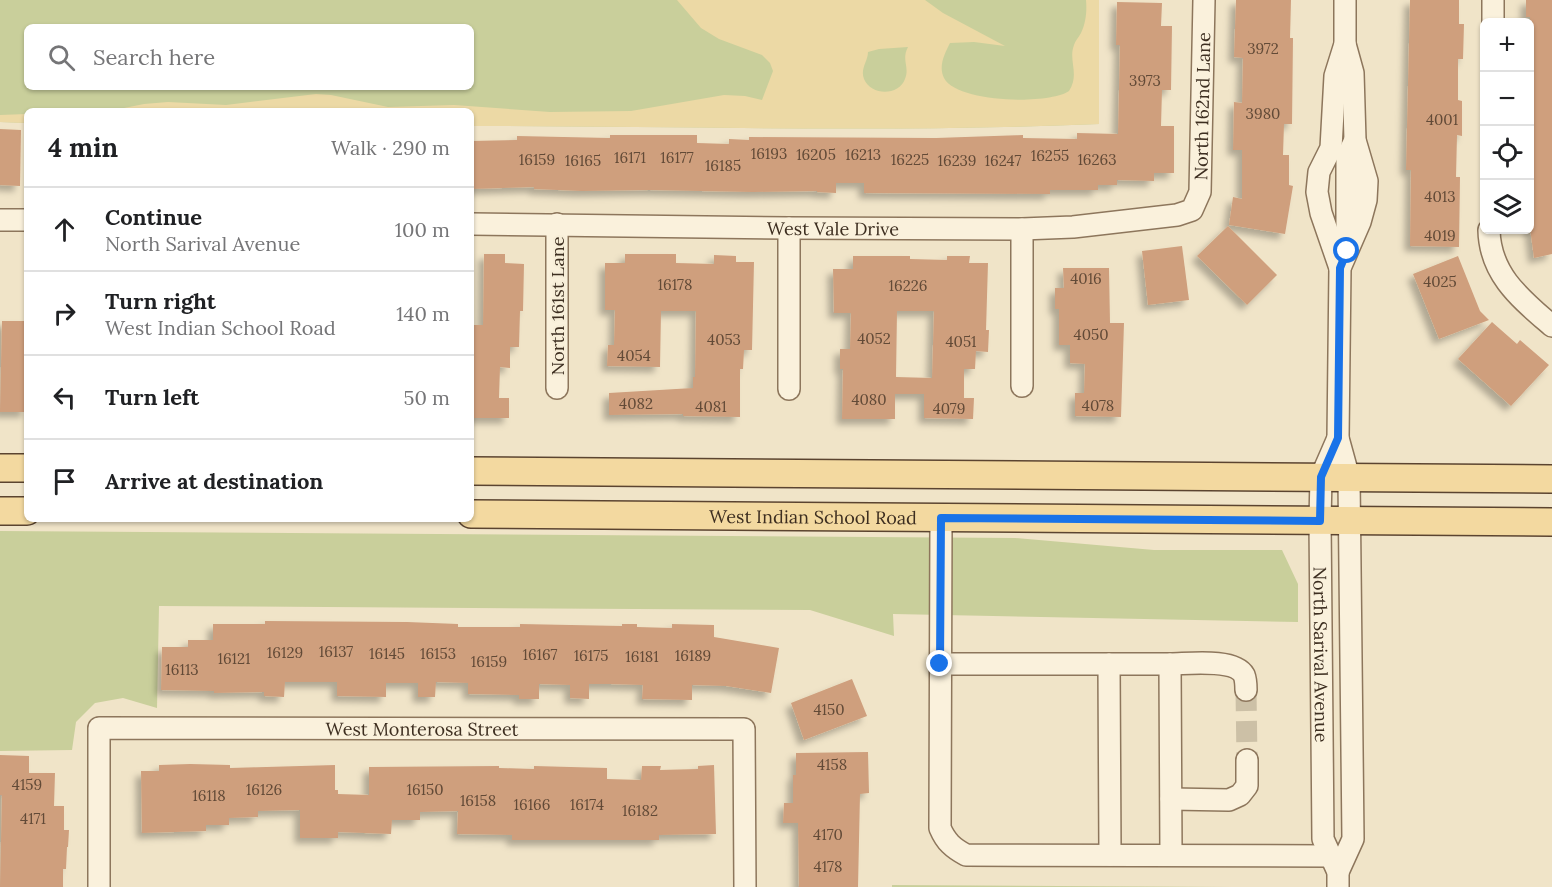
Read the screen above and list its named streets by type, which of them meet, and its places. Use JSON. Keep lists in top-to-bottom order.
{
  "streets": {
    "main road": ["West Indian School Road"],
    "street": [
      "North 162nd Lane",
      "West Vale Drive",
      "North 161st Lane",
      "North Sarival Avenue",
      "West Monterosa Street"
    ]
  },
  "crossings": [
    ["North 162nd Lane", "West Vale Drive"],
    ["West Vale Drive", "North 161st Lane"],
    ["West Indian School Road", "North Sarival Avenue"]
  ],
  "house_numbers": [
    "3972",
    "3973",
    "3980",
    "4001",
    "16193",
    "16205",
    "16213",
    "16255",
    "16171",
    "16177",
    "16159",
    "16225",
    "16263",
    "16165",
    "16239",
    "16247",
    "16185",
    "4013",
    "4019",
    "4016",
    "4025",
    "16178",
    "16226",
    "4050",
    "4052",
    "4053",
    "4051",
    "4054",
    "4080",
    "4082",
    "4078",
    "4081",
    "4079",
    "16137",
    "16129",
    "16145",
    "16153",
    "16167",
    "16175",
    "16189",
    "16181",
    "16121",
    "16159",
    "16113",
    "4150",
    "4158",
    "4159",
    "16126",
    "16150",
    "16118",
    "16158",
    "16166",
    "16174",
    "16182",
    "4171",
    "4170",
    "4178"
  ],
  "page": {
    "map_buttons": ["+", "−"],
    "search": "Search here",
    "heading": ["4 min", "Walk · 290 m"],
    "list": [
      ["Continue", "North Sarival Avenue", "100 m"],
      ["Turn right", "West Indian School Road", "140 m"],
      ["Turn left", "50 m"],
      "Arrive at destination"
    ]
  }
}
